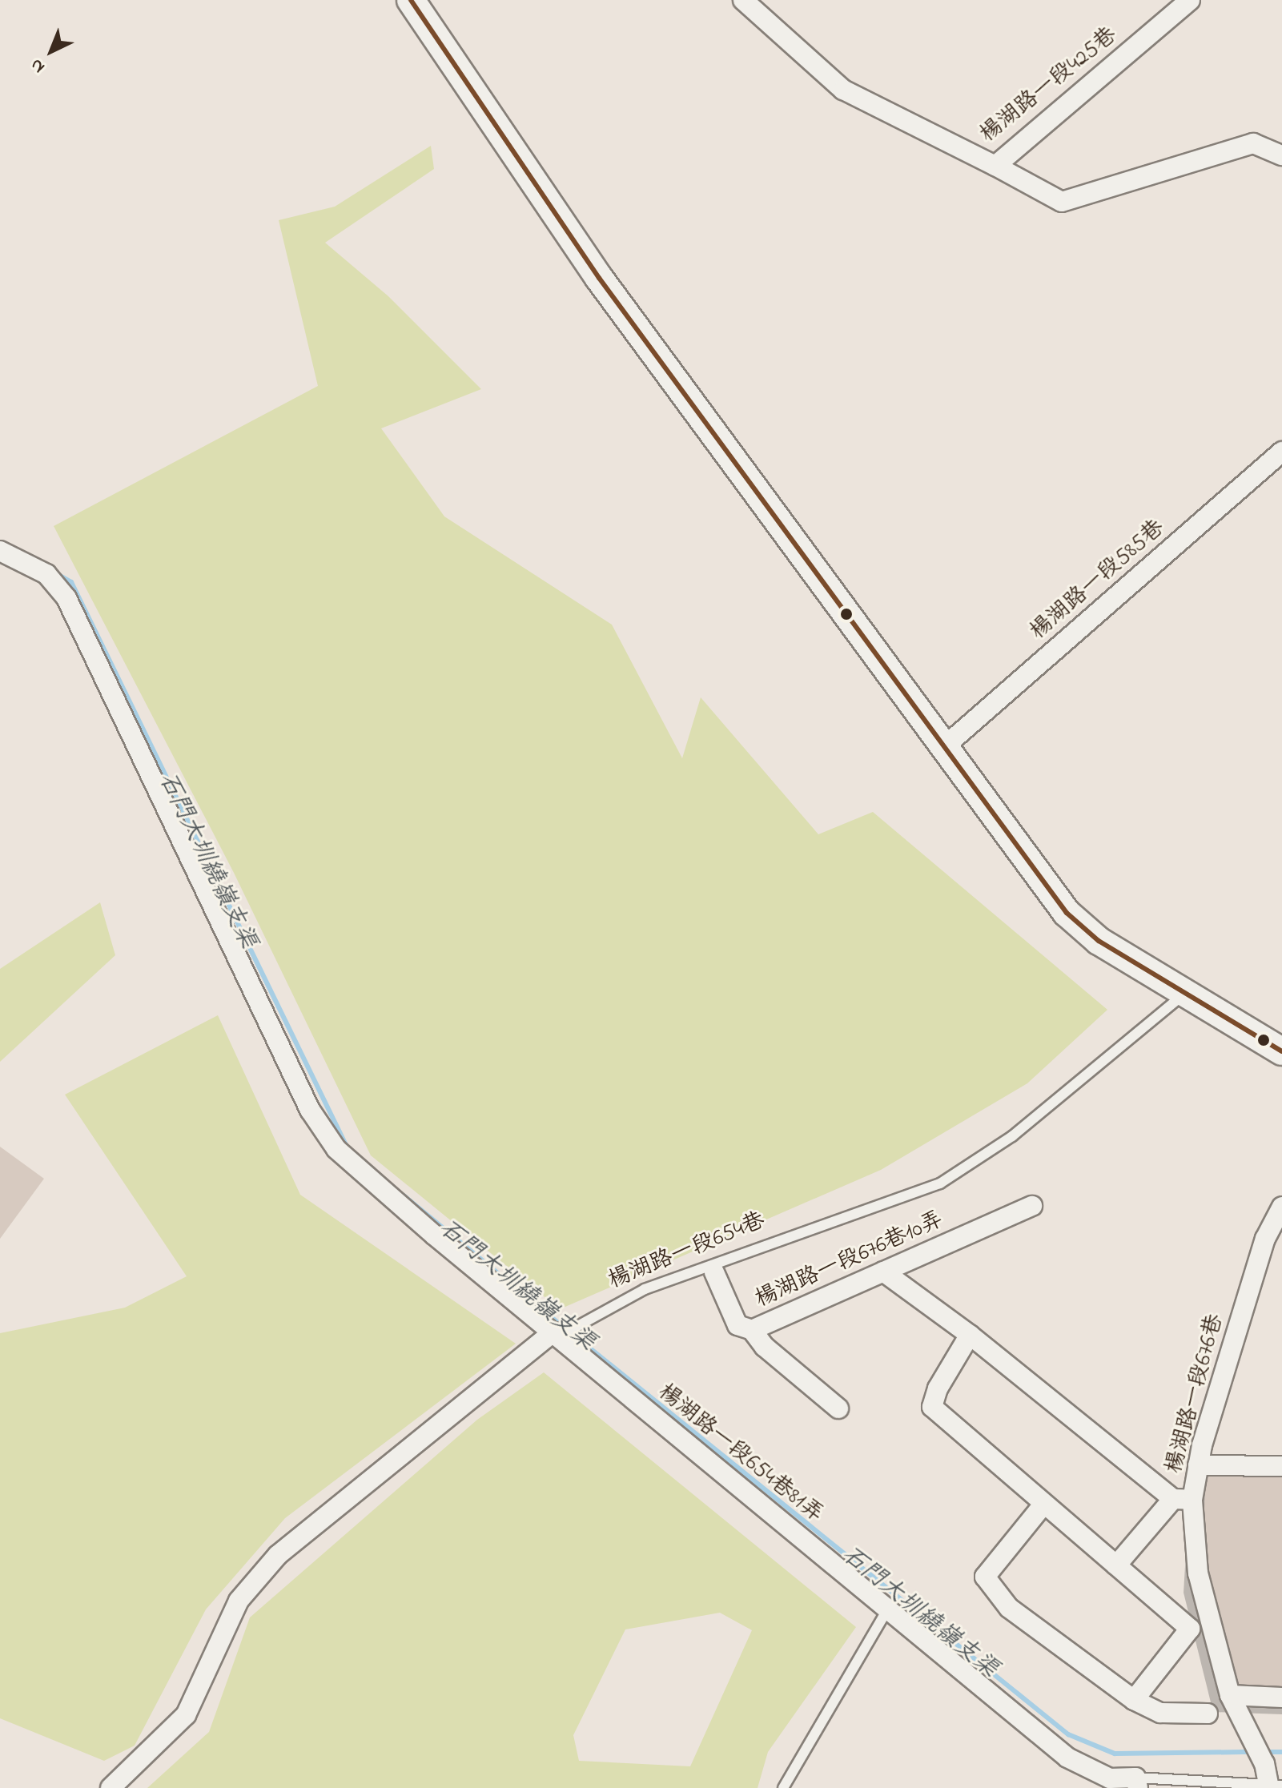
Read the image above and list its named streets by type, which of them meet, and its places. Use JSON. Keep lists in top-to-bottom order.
{
  "streets": {
    "street": [
      "楊湖路一段425巷",
      "楊湖路一段585巷",
      "楊湖路一段654巷",
      "楊湖路一段676巷10弄",
      "楊湖路一段676巷",
      "楊湖路一段654巷81弄"
    ]
  },
  "crossings": [
    ["楊湖路一段654巷", "楊湖路一段654巷81弄"]
  ],
  "water": ["石門大圳繞嶺支渠"],
  "north": "bottom left"
}
